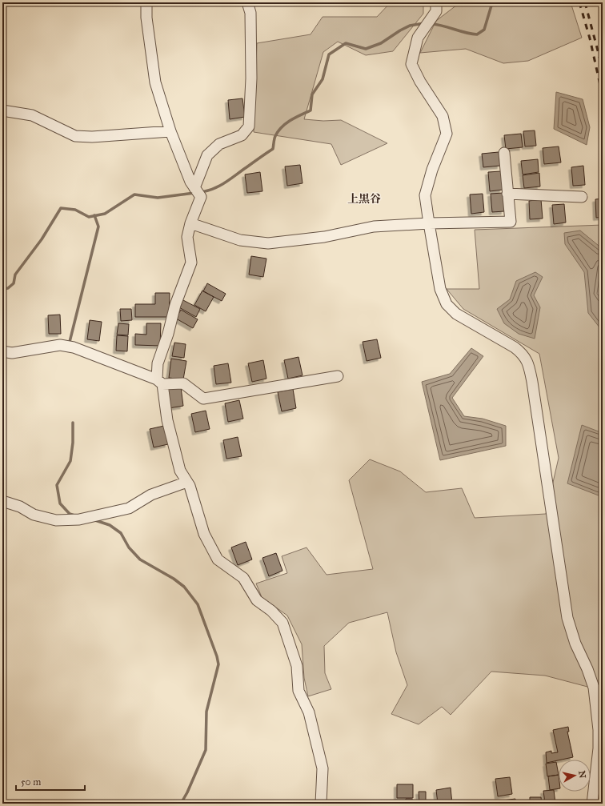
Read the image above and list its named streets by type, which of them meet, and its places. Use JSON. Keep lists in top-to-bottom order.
{
  "districts": ["上黒谷"],
  "scale_bar": "50 m",
  "north": "right"
}
